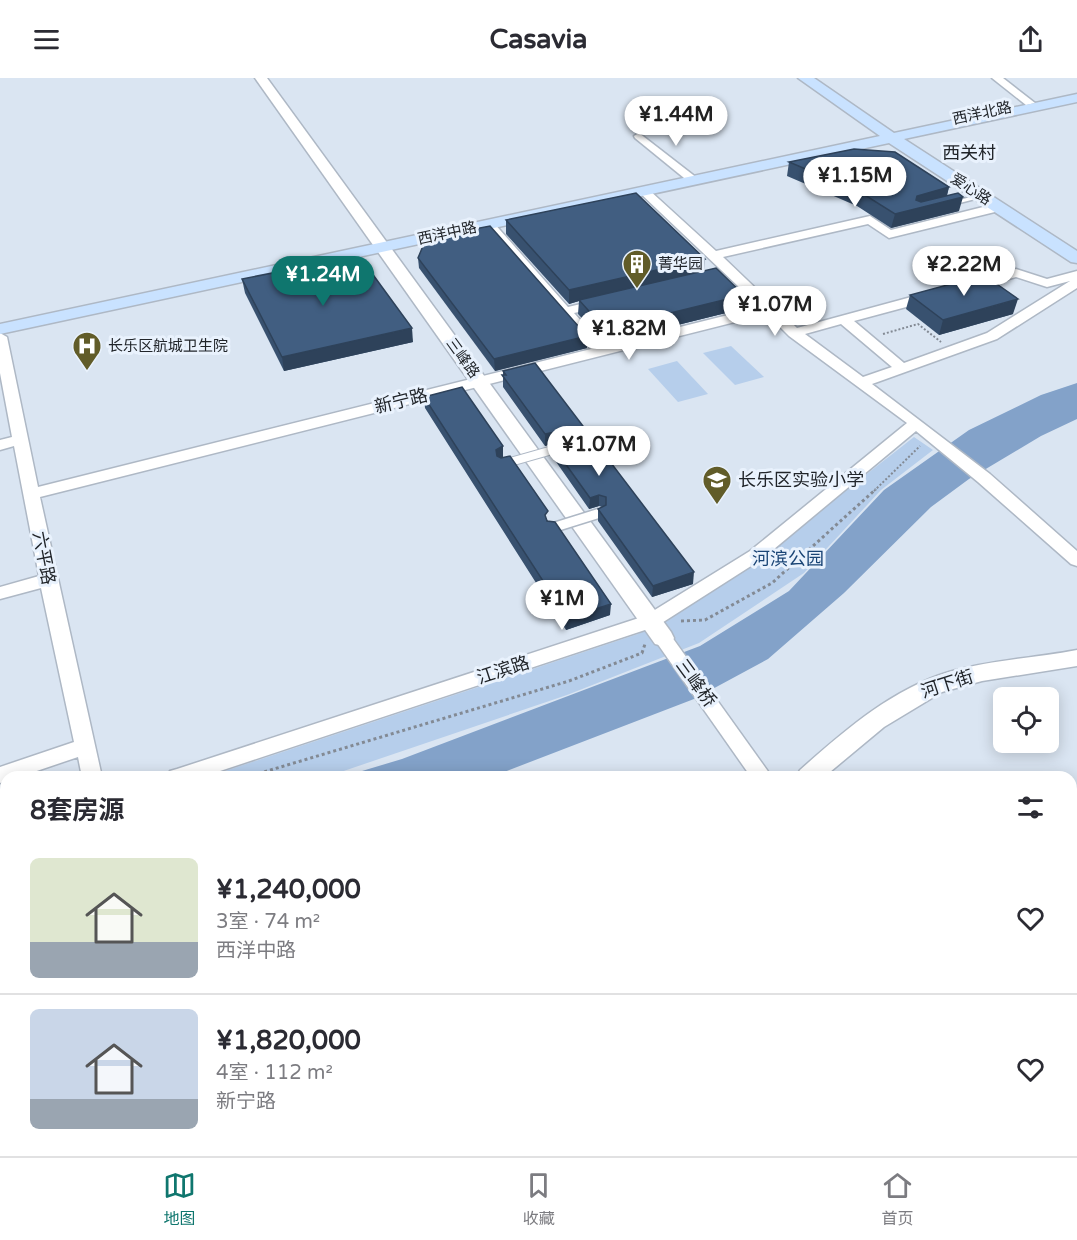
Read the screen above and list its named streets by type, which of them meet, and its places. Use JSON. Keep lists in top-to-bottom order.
{
  "streets": {
    "main road": ["西洋北路", "爱心路", "西洋中路"],
    "street": [
      "三峰路",
      "新宁路",
      "六平路",
      "江滨路",
      "三峰桥",
      "河下街"
    ]
  },
  "crossings": [
    ["西洋北路", "爱心路"],
    ["西洋北路", "西洋中路"],
    ["爱心路", "西洋中路"],
    ["西洋中路", "三峰路"],
    ["三峰路", "新宁路"],
    ["三峰路", "江滨路"],
    ["三峰路", "三峰桥"],
    ["新宁路", "六平路"]
  ],
  "districts": ["西关村"],
  "parks": ["河滨公园"],
  "places": {
    "building": ["菁华园"],
    "hospital": ["长乐区航城卫生院"],
    "school or university": ["长乐区实验小学"]
  },
  "page": {
    "header": "Casavia",
    "price": [
      "¥1.44M",
      "¥1.15M",
      "¥2.22M",
      "¥1.24M",
      "¥1.07M",
      "¥1.82M",
      "¥1.07M",
      "¥1M"
    ],
    "heading": "8套房源",
    "list": [
      {
        "name": "¥1,240,000",
        "note": "3室 · 74 m² · 西洋中路"
      },
      {
        "name": "¥1,820,000",
        "note": "4室 · 112 m² · 新宁路"
      }
    ],
    "tabs": ["地图", "收藏", "首页"]
  }
}
